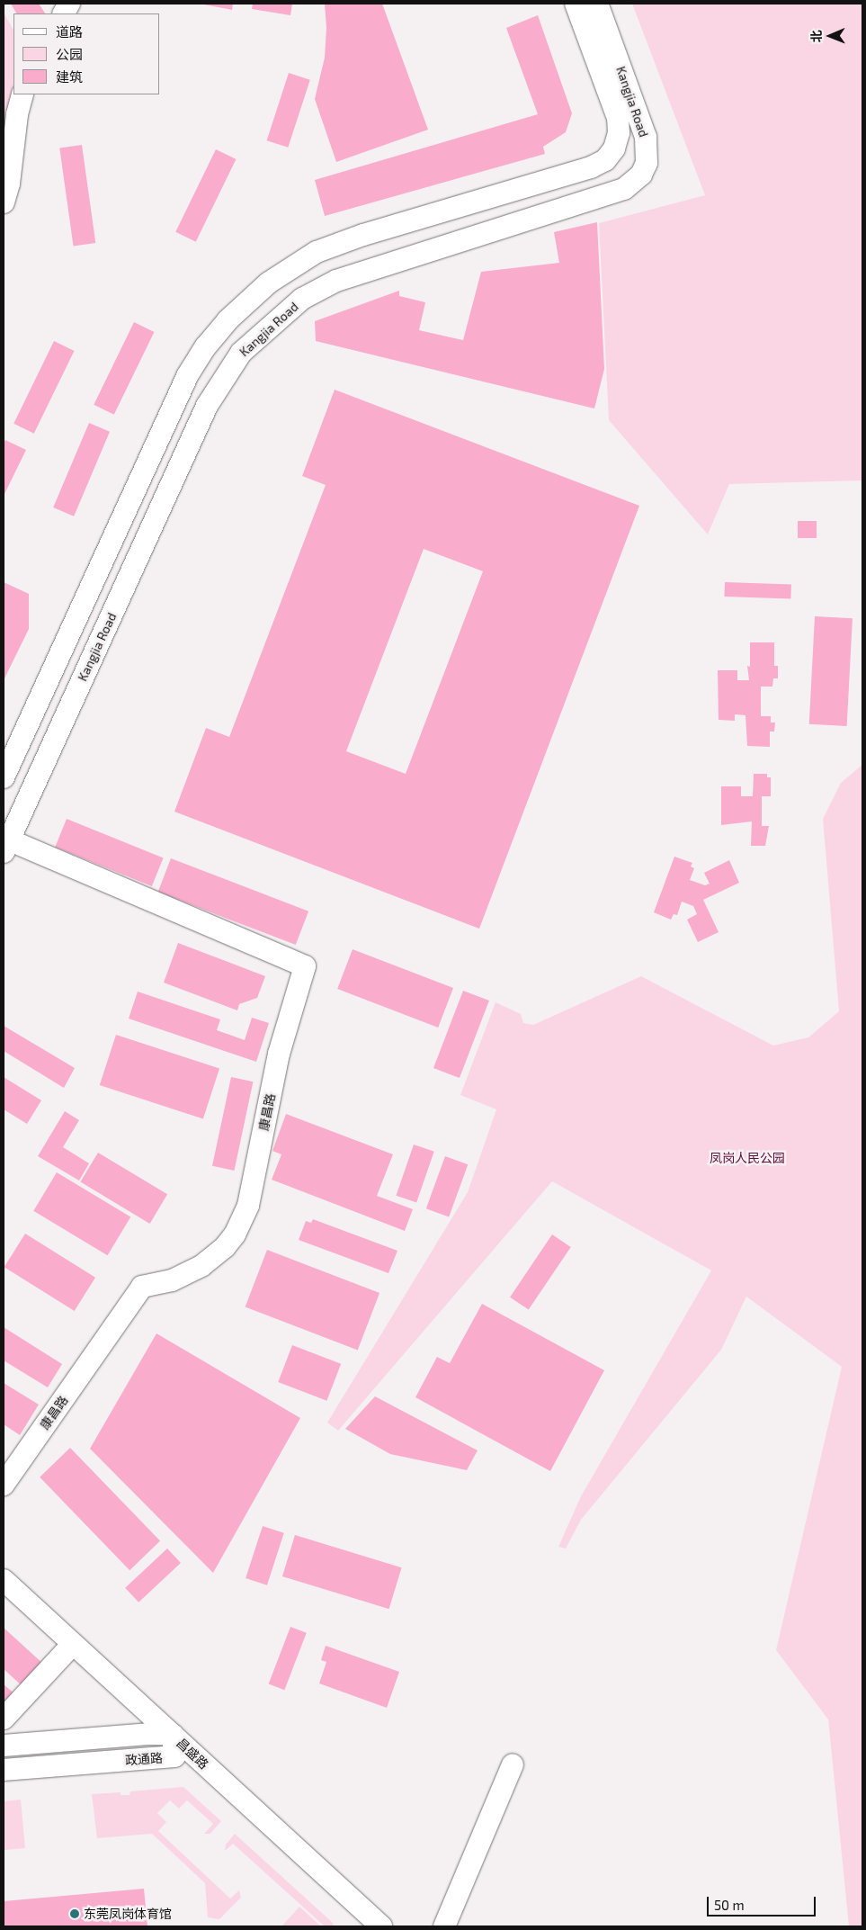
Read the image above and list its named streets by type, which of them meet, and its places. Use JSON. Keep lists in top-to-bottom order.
{
  "streets": {
    "street": [
      "Kangjia Road",
      "康昌路",
      "昌盛路",
      "政通路"
    ]
  },
  "crossings": [
    ["Kangjia Road", "康昌路"],
    ["昌盛路", "政通路"]
  ],
  "parks": ["凤岗人民公园"],
  "places": ["东莞凤岗体育馆"],
  "legend": ["道路", "公园", "建筑"],
  "scale_bar": "50 m",
  "north": "left"
}
